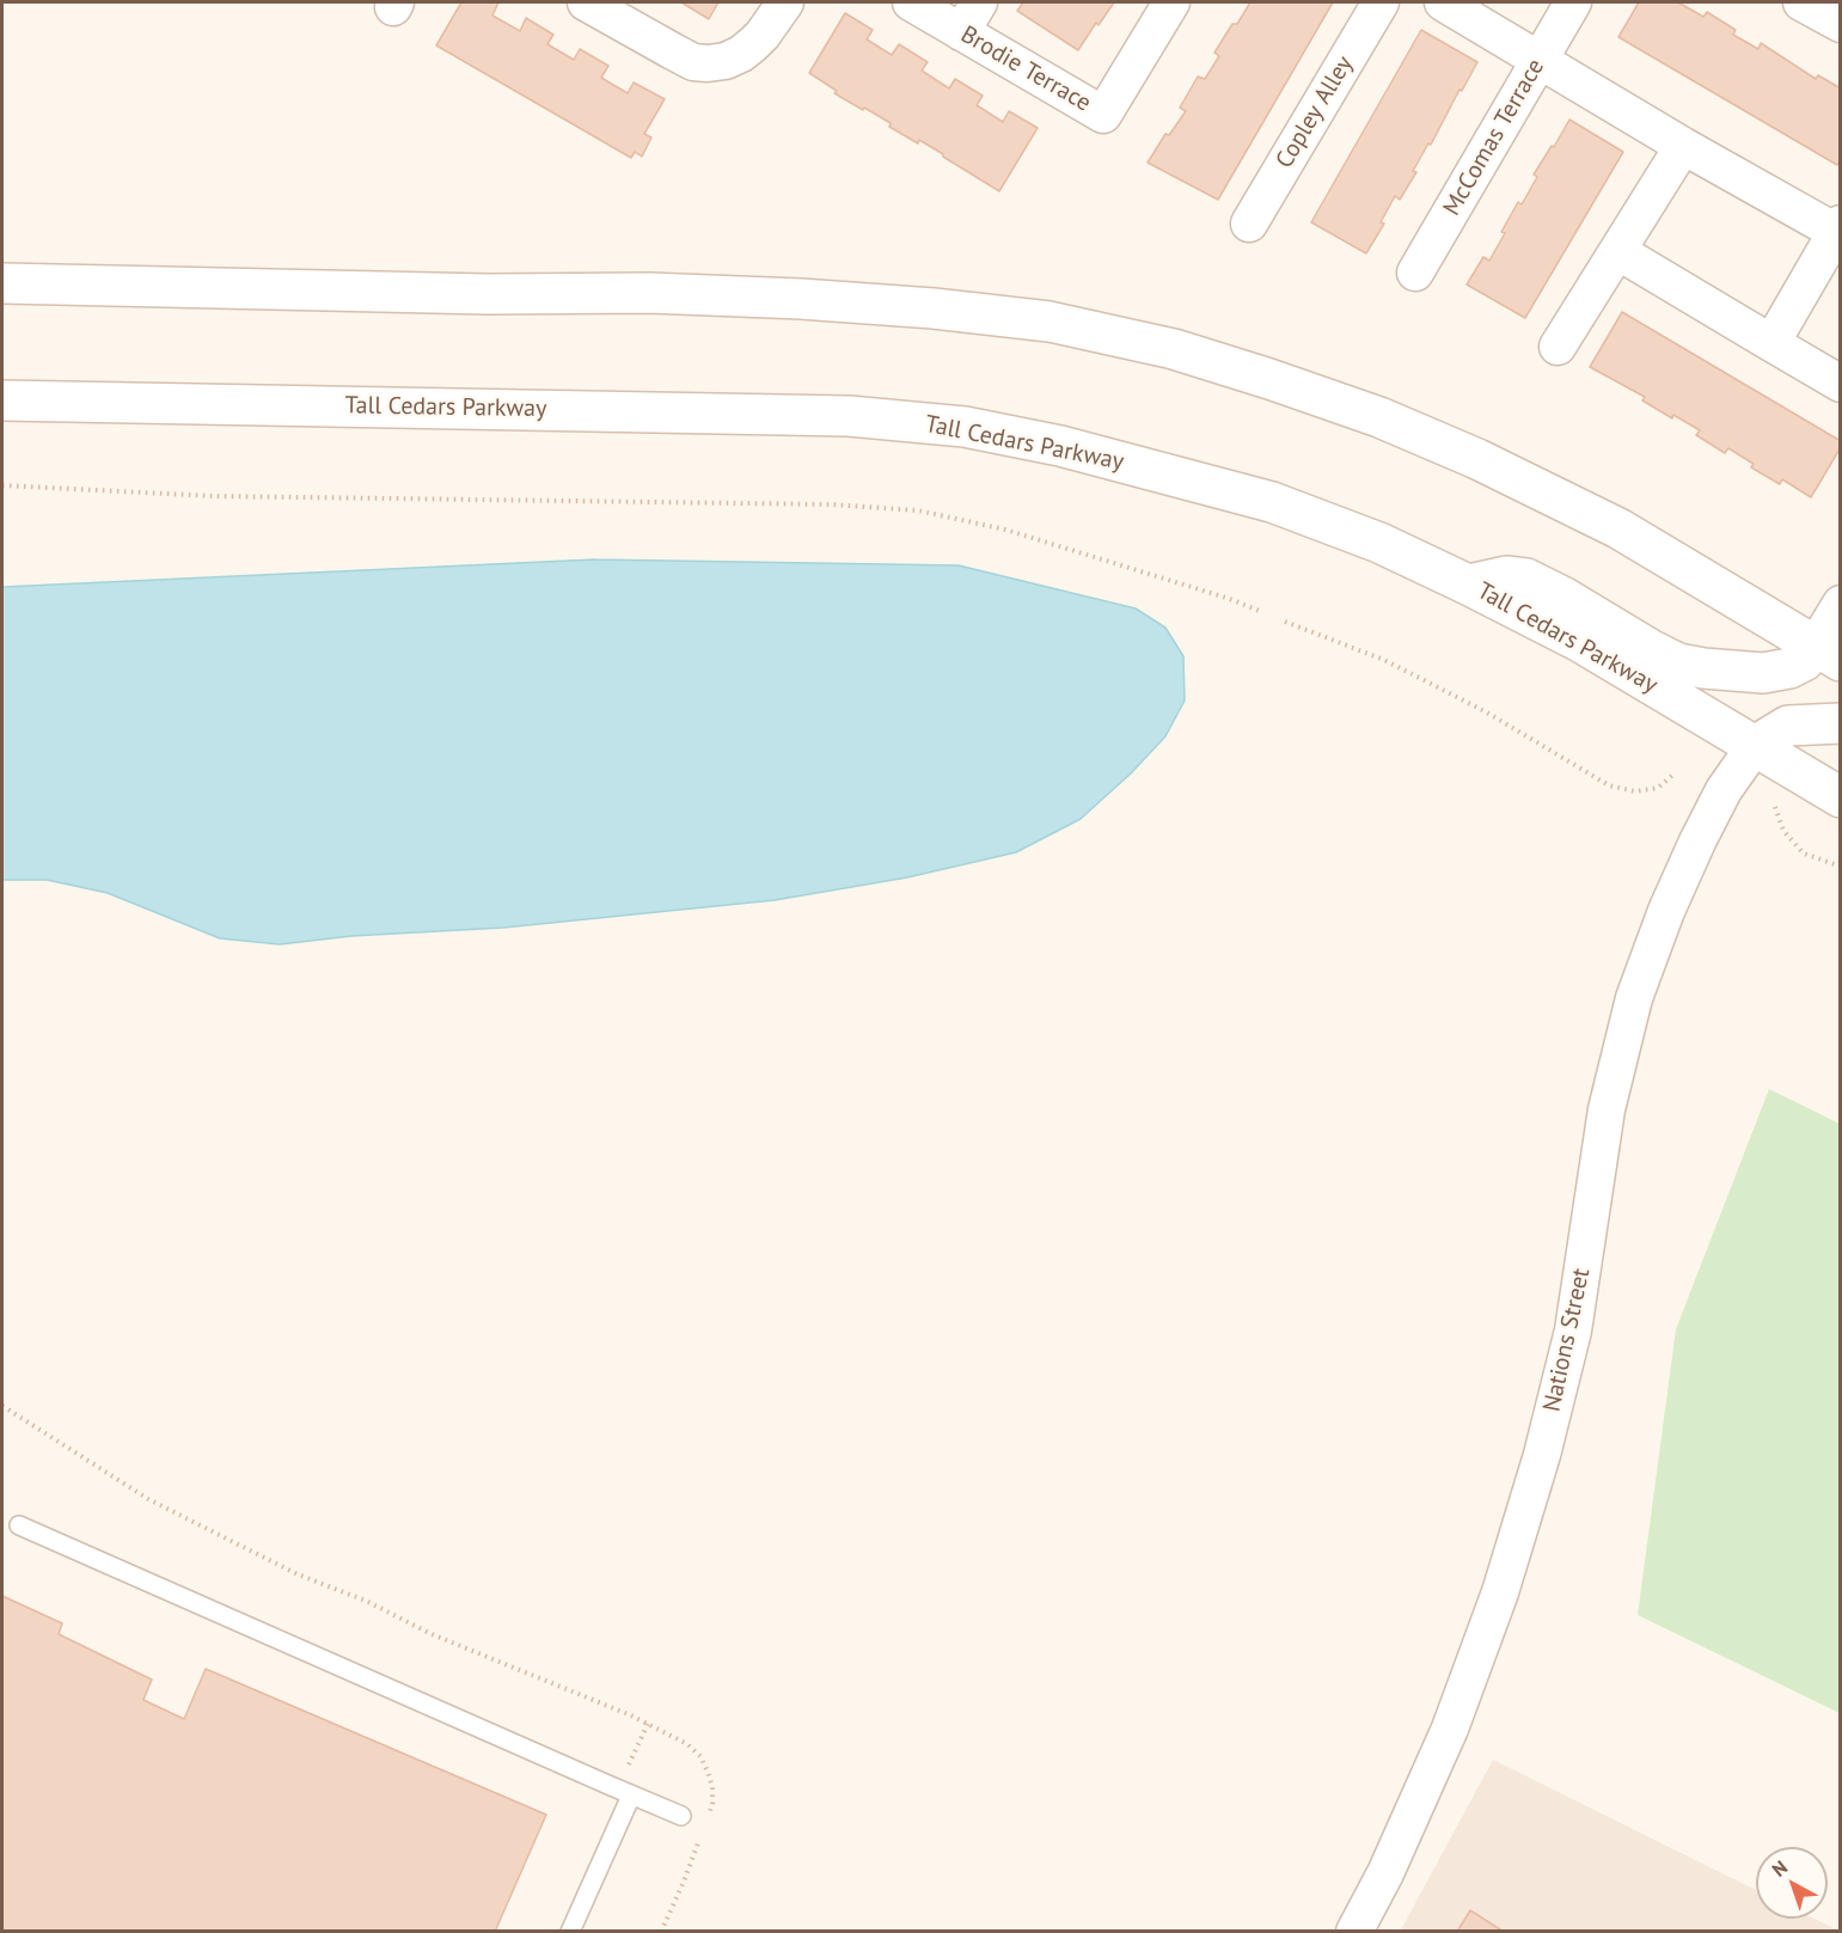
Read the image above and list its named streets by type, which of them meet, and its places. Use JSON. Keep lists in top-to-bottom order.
{
  "streets": {
    "main road": ["Tall Cedars Parkway"],
    "street": [
      "Brodie Terrace",
      "Copley Alley",
      "McComas Terrace",
      "Nations Street"
    ]
  },
  "crossings": [
    ["Tall Cedars Parkway", "Nations Street"]
  ],
  "north": "top left"
}
